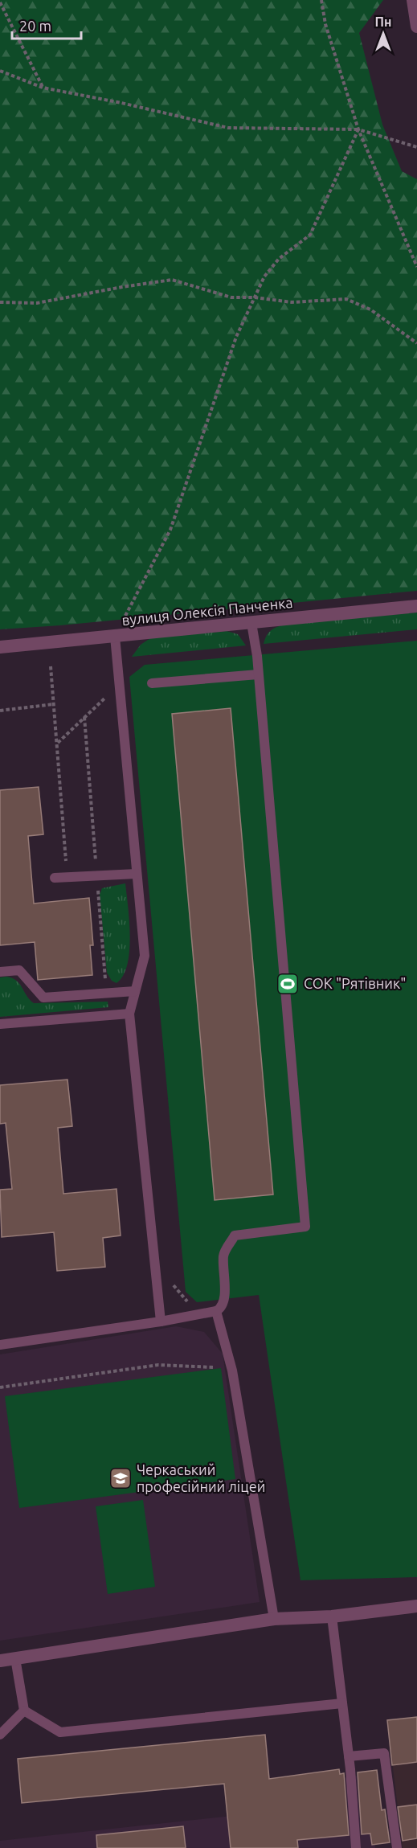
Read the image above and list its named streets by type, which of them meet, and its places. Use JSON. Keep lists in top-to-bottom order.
{
  "streets": {
    "street": ["вулиця Олексія Панченка"]
  },
  "places": {
    "sports": ["СОК \"Рятівник\""],
    "school or university": ["Черкаський професійний ліцей"]
  },
  "scale_bar": "20 m",
  "north": "top"
}
